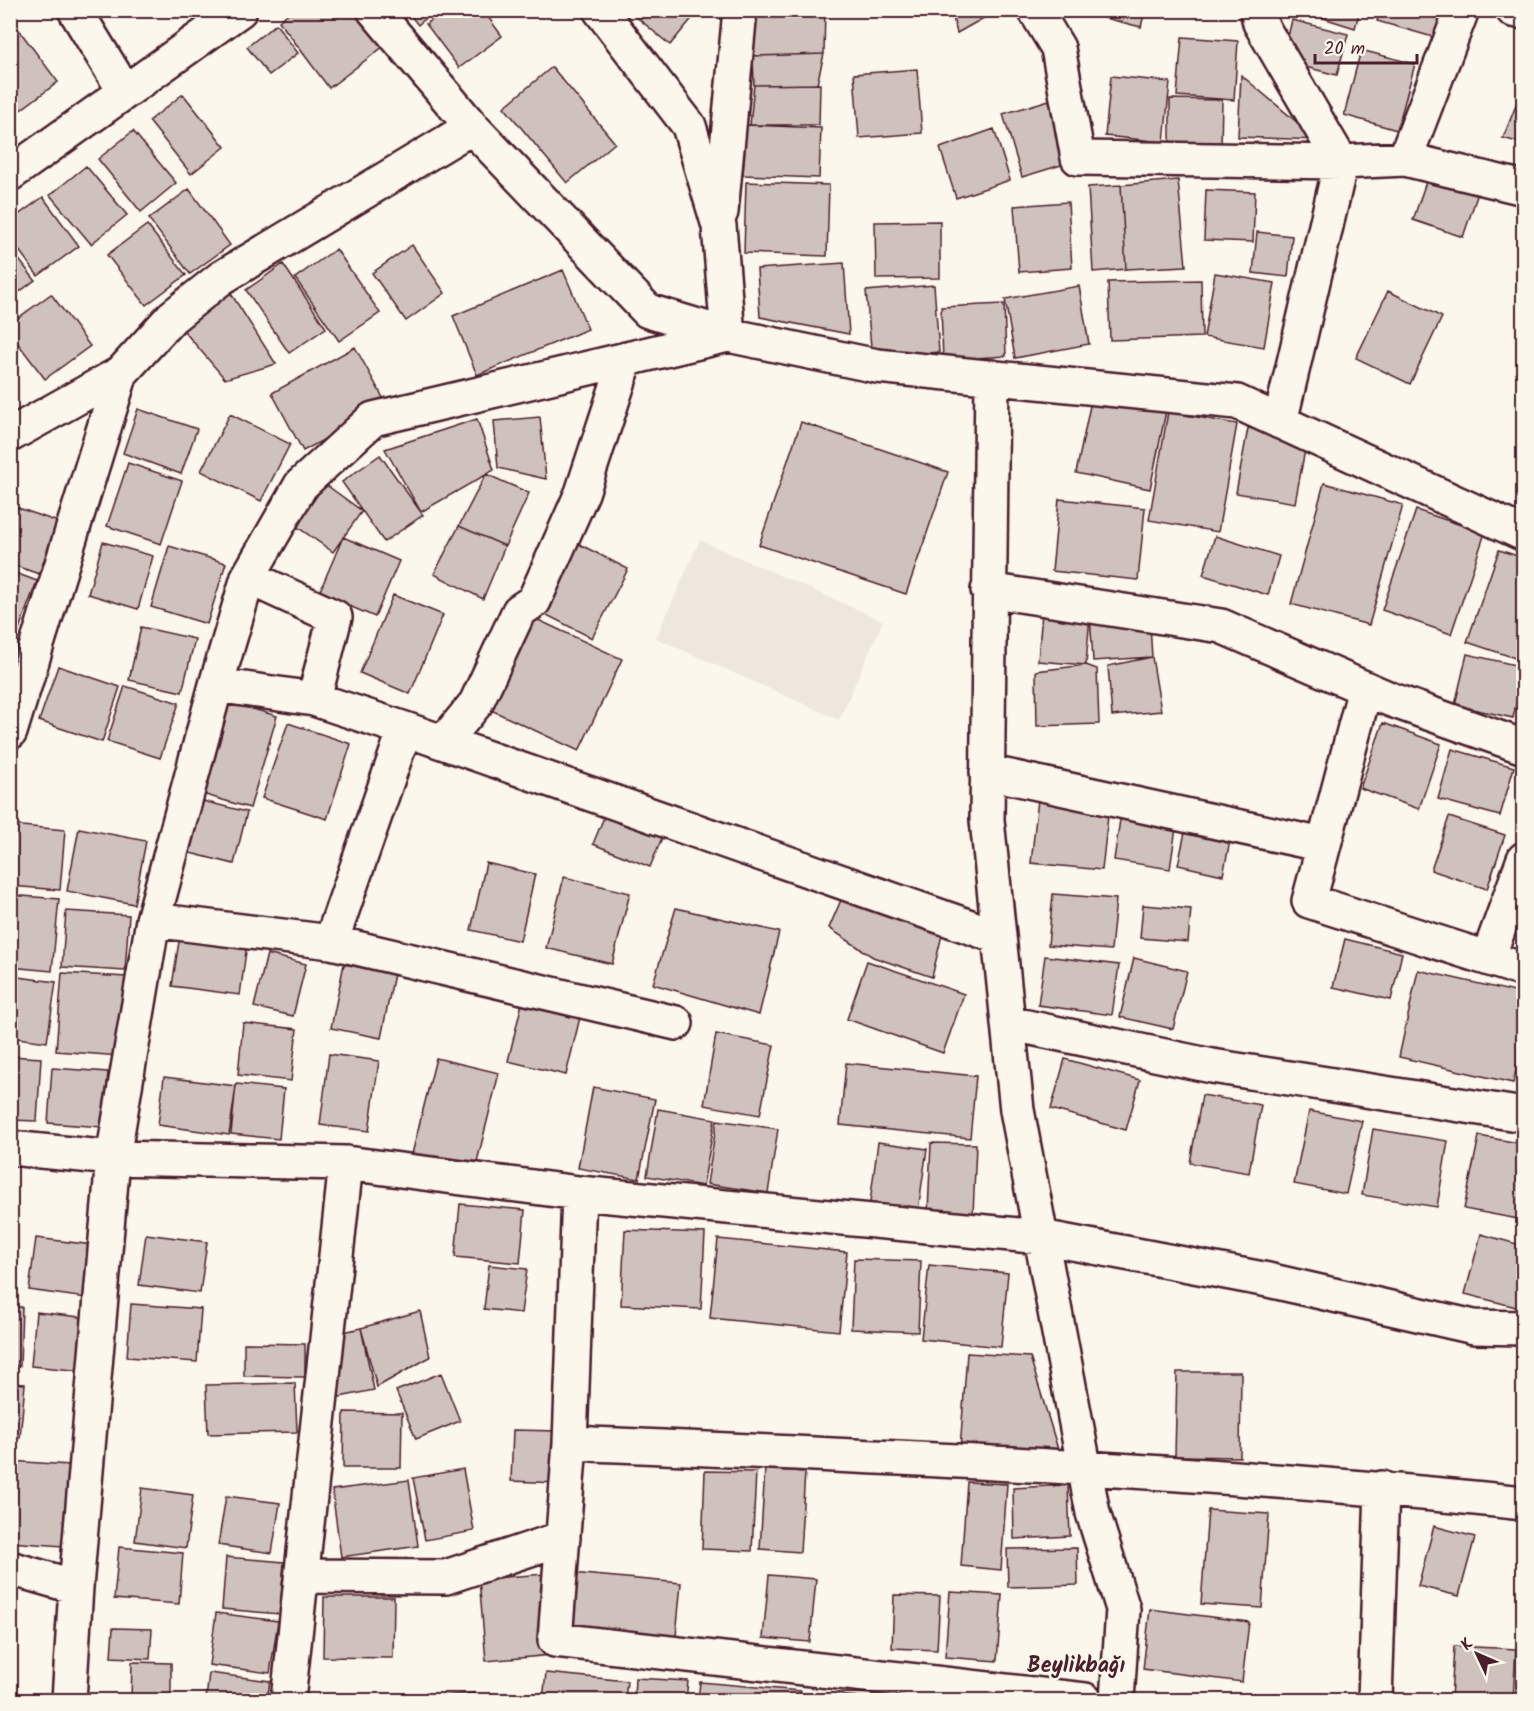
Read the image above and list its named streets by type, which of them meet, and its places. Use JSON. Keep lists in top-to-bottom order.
{
  "districts": ["Beylikbağı"],
  "scale_bar": "20 m",
  "north": "top left"
}
